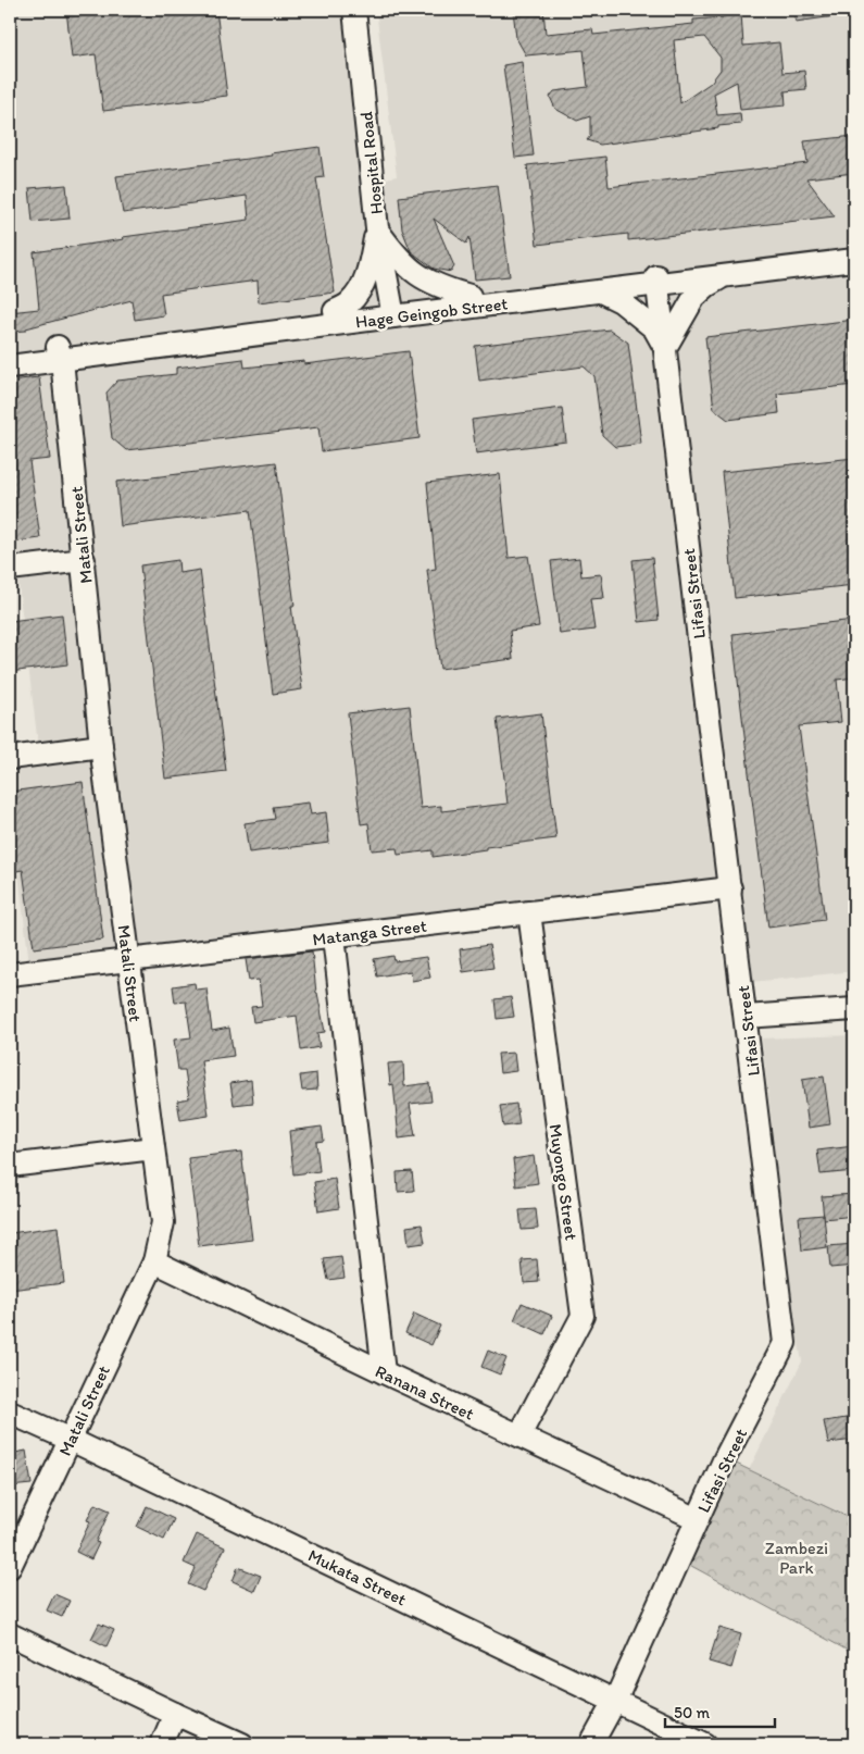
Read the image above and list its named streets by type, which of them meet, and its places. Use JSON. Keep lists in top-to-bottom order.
{
  "streets": {
    "street": [
      "Hospital Road",
      "Hage Geingob Street",
      "Matali Street",
      "Lifasi Street",
      "Matanga Street",
      "Muyongo Street",
      "Ranana Street",
      "Mukata Street"
    ]
  },
  "crossings": [
    ["Hospital Road", "Hage Geingob Street"],
    ["Hage Geingob Street", "Matali Street"],
    ["Hage Geingob Street", "Lifasi Street"],
    ["Matali Street", "Matanga Street"],
    ["Matali Street", "Ranana Street"],
    ["Matali Street", "Mukata Street"],
    ["Lifasi Street", "Matanga Street"],
    ["Lifasi Street", "Ranana Street"],
    ["Lifasi Street", "Mukata Street"],
    ["Matanga Street", "Muyongo Street"],
    ["Muyongo Street", "Ranana Street"]
  ],
  "parks": ["Zambezi Park"],
  "scale_bar": "50 m"
}
